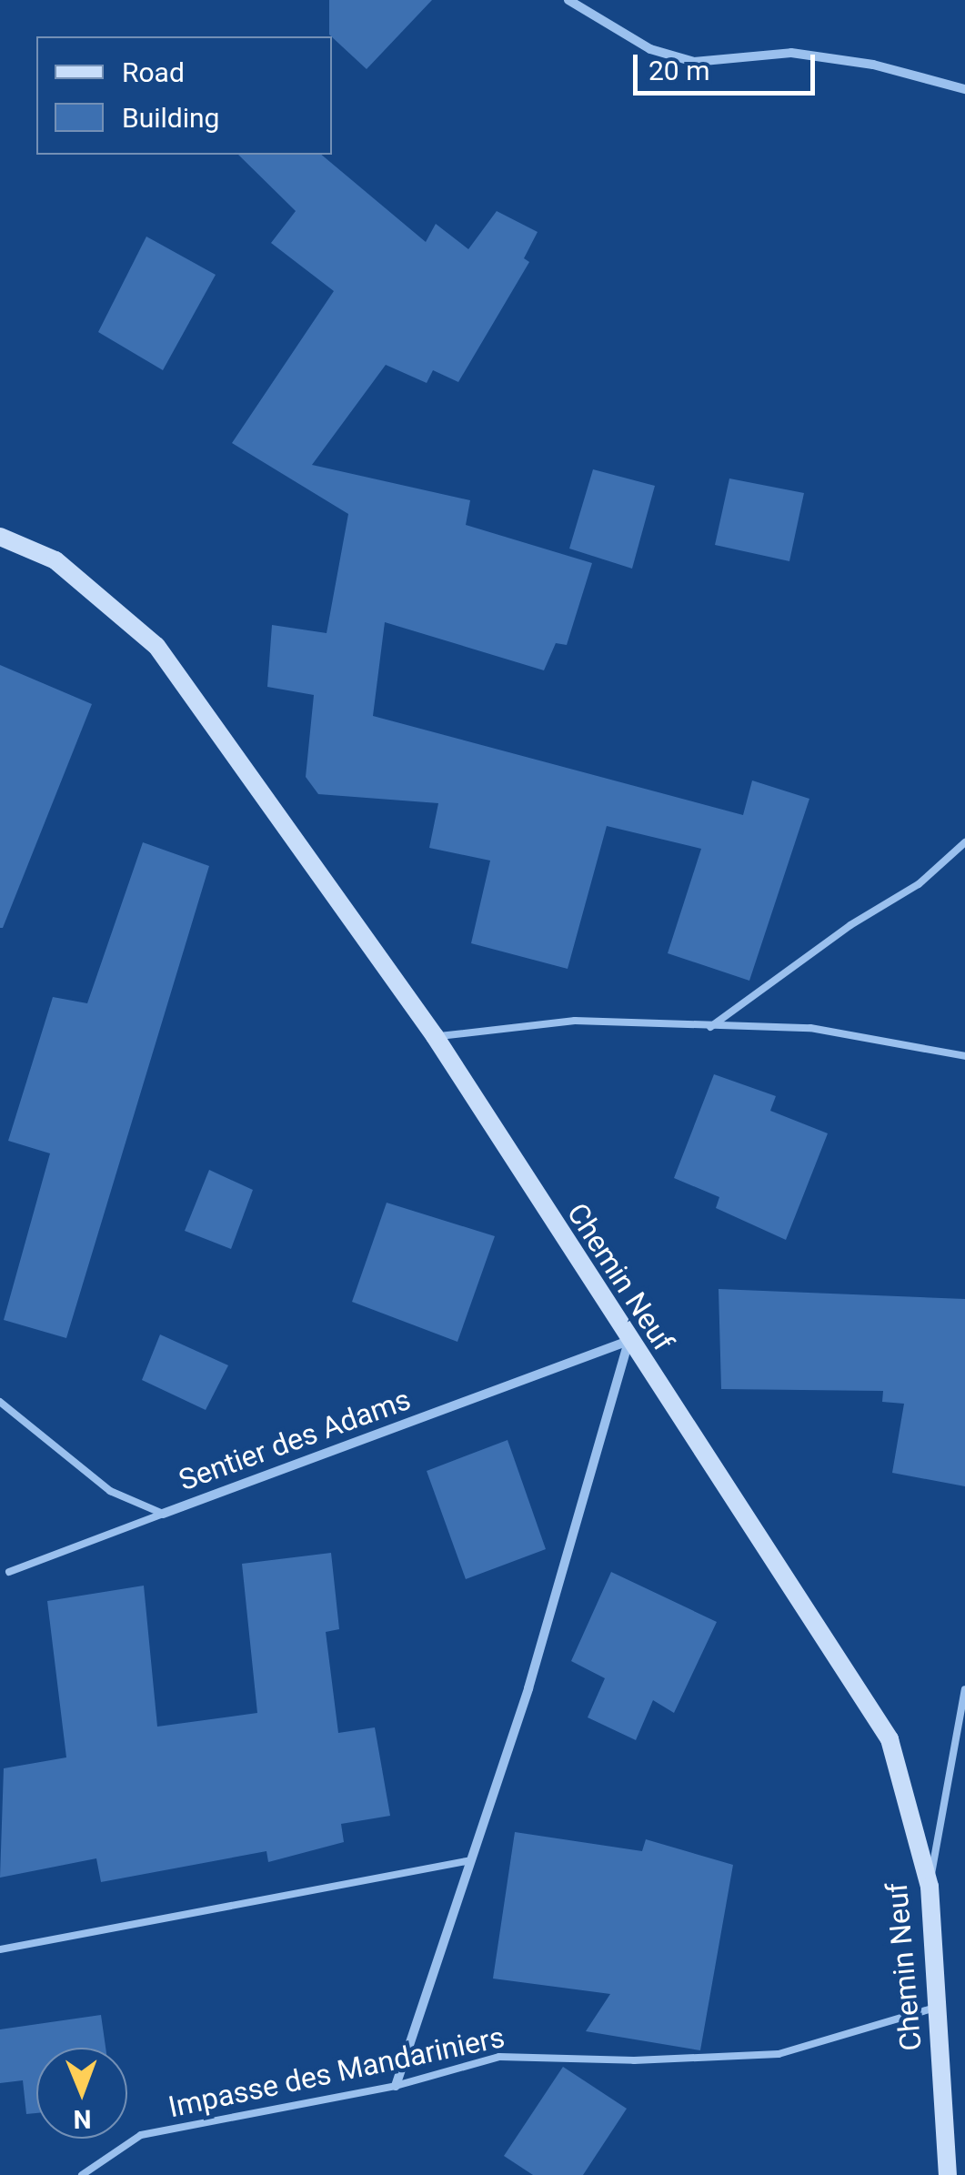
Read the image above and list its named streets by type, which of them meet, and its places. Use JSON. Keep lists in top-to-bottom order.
{
  "streets": {
    "street": ["Chemin Neuf", "Sentier des Adams"],
    "lane": ["Impasse des Mandariniers"]
  },
  "crossings": [
    ["Chemin Neuf", "Sentier des Adams"],
    ["Chemin Neuf", "Impasse des Mandariniers"]
  ],
  "legend": ["Road", "Building"],
  "scale_bar": "20 m",
  "north": "bottom"
}
